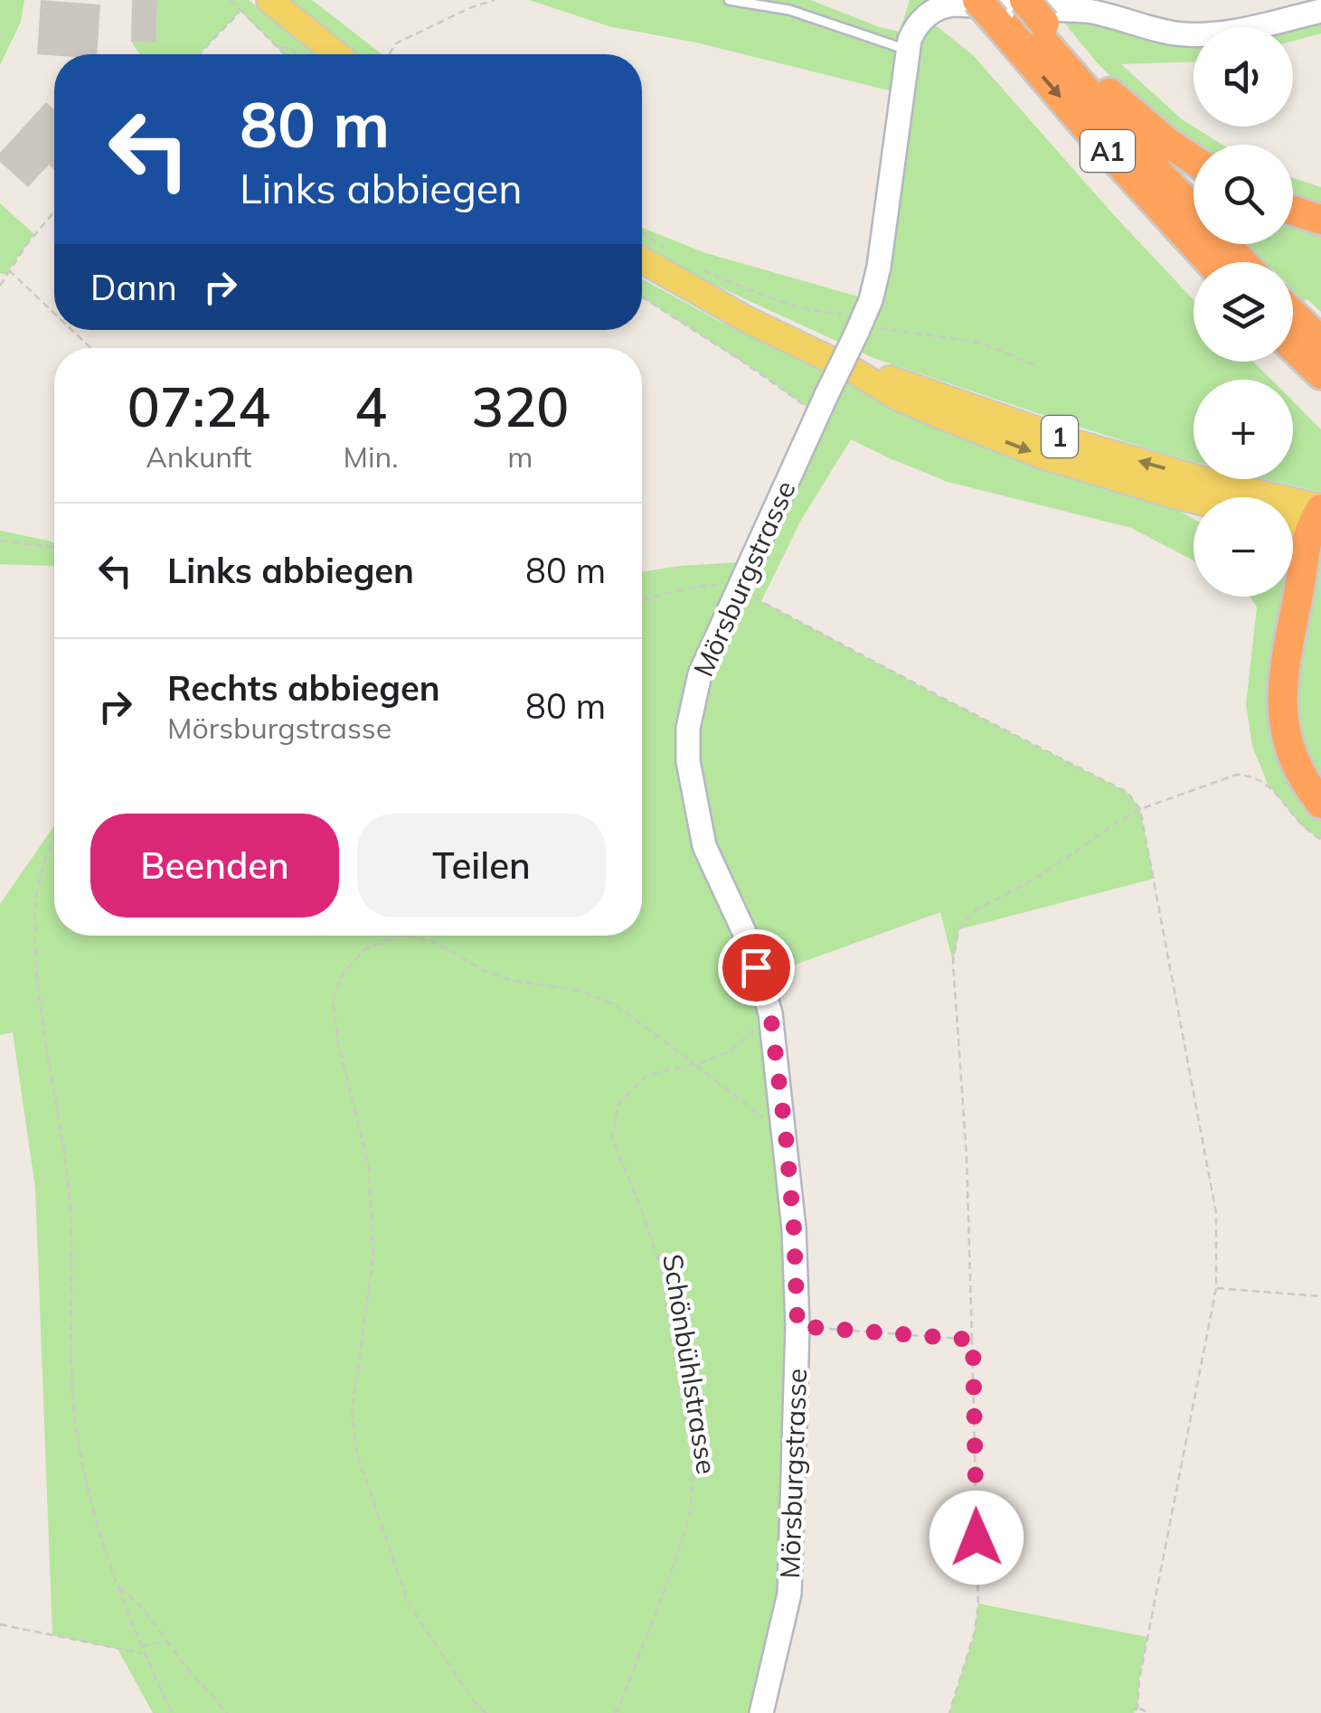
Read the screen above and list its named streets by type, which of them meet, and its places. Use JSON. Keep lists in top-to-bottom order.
{
  "streets": {
    "highway": ["A1"],
    "main road": ["1"],
    "street": ["Mörsburgstrasse"],
    "path": ["Schönbühlstrasse"]
  },
  "crossings": [
    ["Mörsburgstrasse", "Schönbühlstrasse"]
  ],
  "page": {
    "map_buttons": ["+", "−"],
    "turn": ["80 m", "Links abbiegen"],
    "then": "Dann",
    "eta": [
      "07:24",
      "Ankunft",
      "4",
      "Min.",
      "320",
      "m"
    ],
    "list": [
      {
        "name": "Links abbiegen",
        "value": "80 m"
      },
      {
        "name": "Rechts abbiegen",
        "note": "Mörsburgstrasse",
        "value": "80 m"
      }
    ],
    "buttons": ["Beenden", "Teilen"]
  }
}
